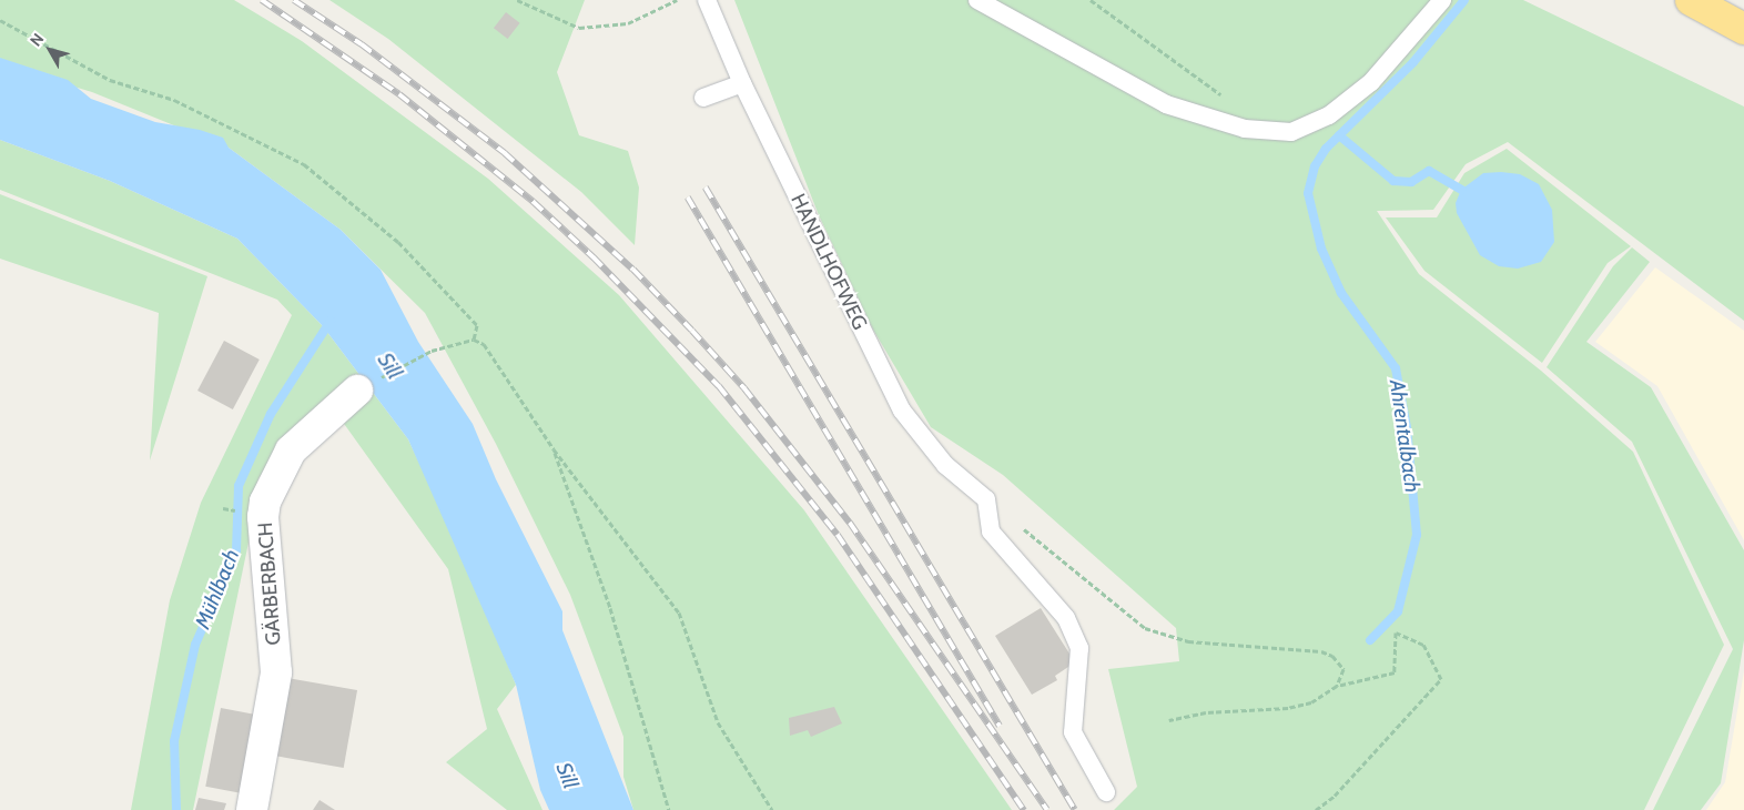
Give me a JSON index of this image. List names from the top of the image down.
{
  "streets": {
    "street": ["GÄRBERBACH"],
    "lane": ["HANDLHOFWEG"]
  },
  "water": ["Sill", "Ahrentalbach", "Mühlbach"],
  "north": "top left"
}
